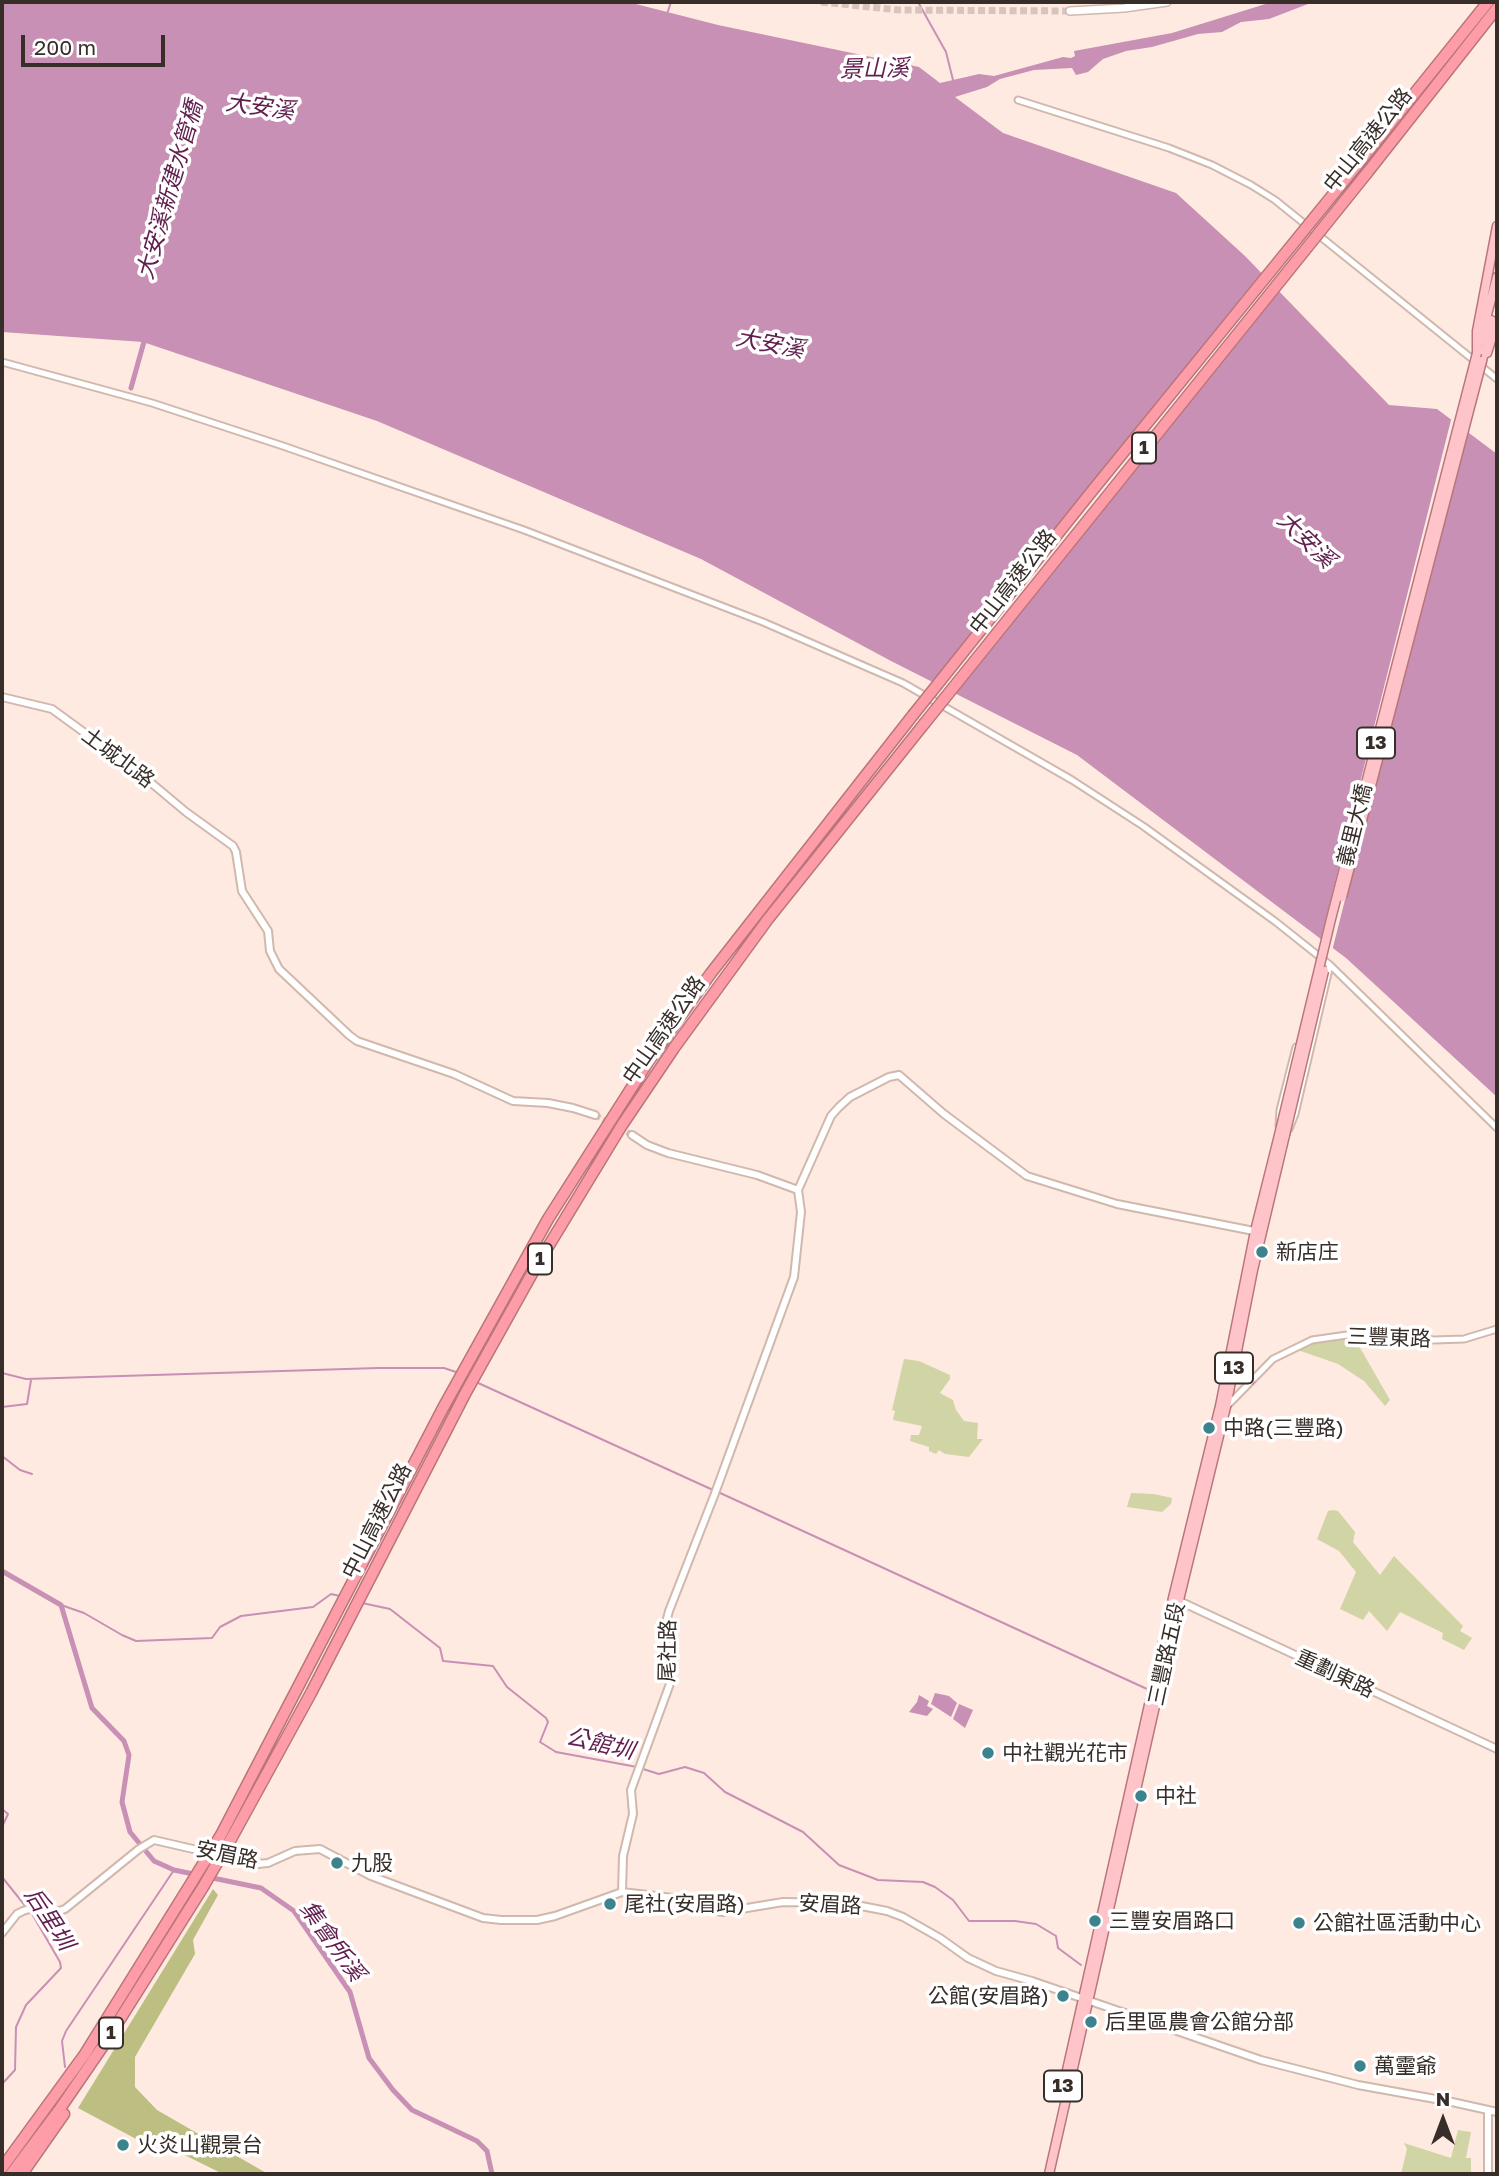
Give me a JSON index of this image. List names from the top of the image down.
{
  "streets": {
    "highway": ["中山高速公路", "1"],
    "main road": ["13", "義里大橋", "三豐路五段"],
    "street": [
      "土城北路",
      "三豐東路",
      "尾社路",
      "重劃東路",
      "安眉路"
    ]
  },
  "crossings": [
    ["13", "義里大橋"],
    ["義里大橋", "三豐路五段"],
    ["三豐東路", "三豐路五段"],
    ["尾社路", "安眉路"],
    ["三豐路五段", "重劃東路"],
    ["三豐路五段", "安眉路"]
  ],
  "water": [
    "景山溪",
    "大安溪",
    "大安溪新建水管橋",
    "公館圳",
    "后里圳",
    "集會所溪"
  ],
  "places": [
    "新店庄",
    "中路(三豐路)",
    "中社觀光花市",
    "中社",
    "九股",
    "尾社(安眉路)",
    "三豐安眉路口",
    "公館社區活動中心",
    "公館(安眉路)",
    "后里區農會公館分部",
    "萬𤫊爺",
    "火炎山觀景台"
  ],
  "scale_bar": "200 m",
  "north": "top"
}
